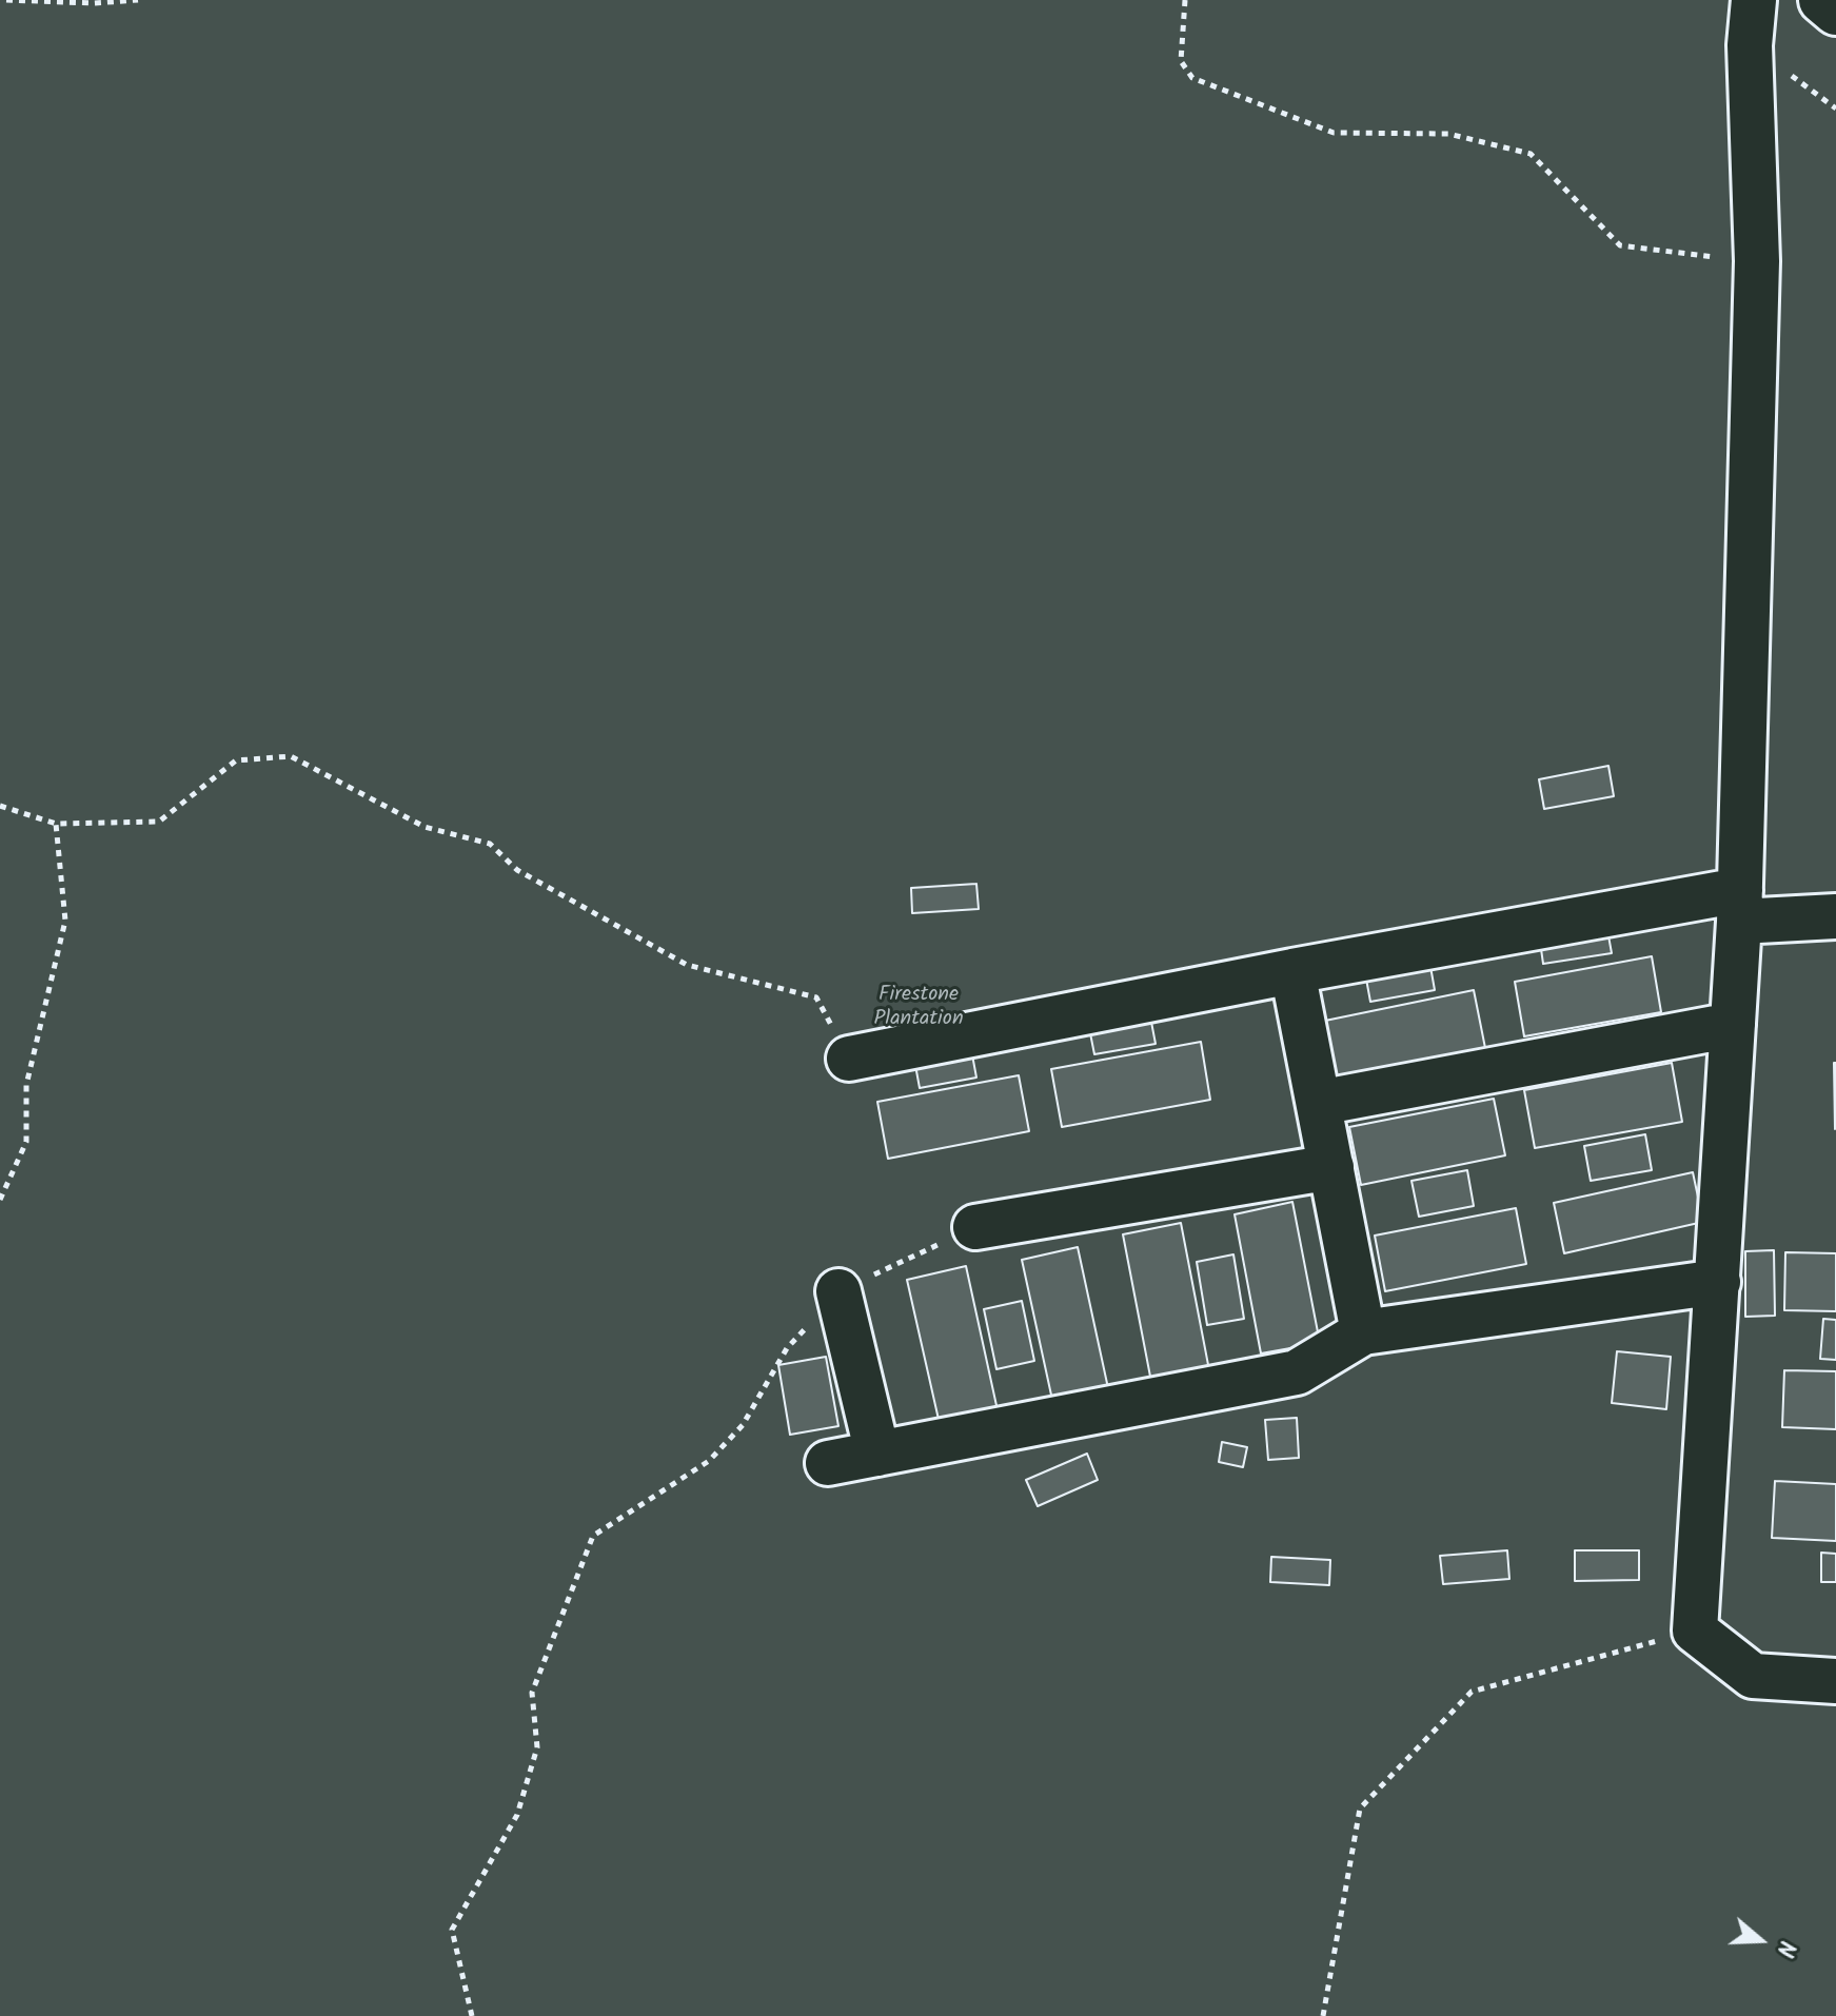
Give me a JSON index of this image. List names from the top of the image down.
{
  "parks": ["Firestone Plantation"],
  "north": "right"
}
